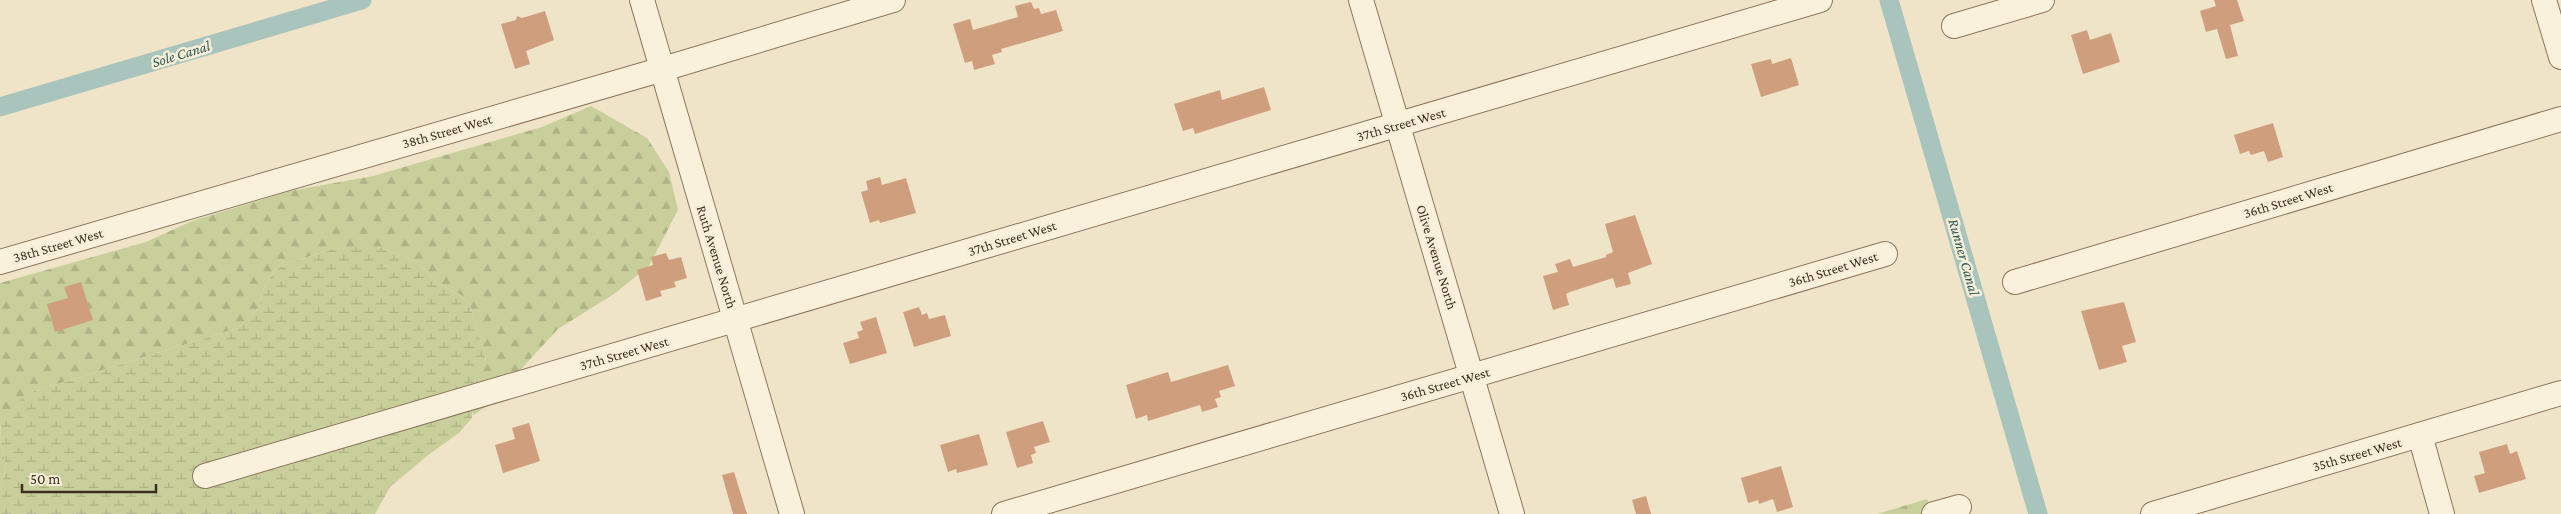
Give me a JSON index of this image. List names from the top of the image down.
{
  "streets": {
    "street": [
      "37th Street West",
      "38th Street West",
      "36th Street West",
      "Ruth Avenue North",
      "Olive Avenue North",
      "35th Street West"
    ]
  },
  "crossings": [
    ["37th Street West", "Ruth Avenue North"],
    ["37th Street West", "Olive Avenue North"],
    ["38th Street West", "Ruth Avenue North"],
    ["36th Street West", "Olive Avenue North"]
  ],
  "water": ["Sole Canal", "Runner Canal"],
  "scale_bar": "50 m"
}
